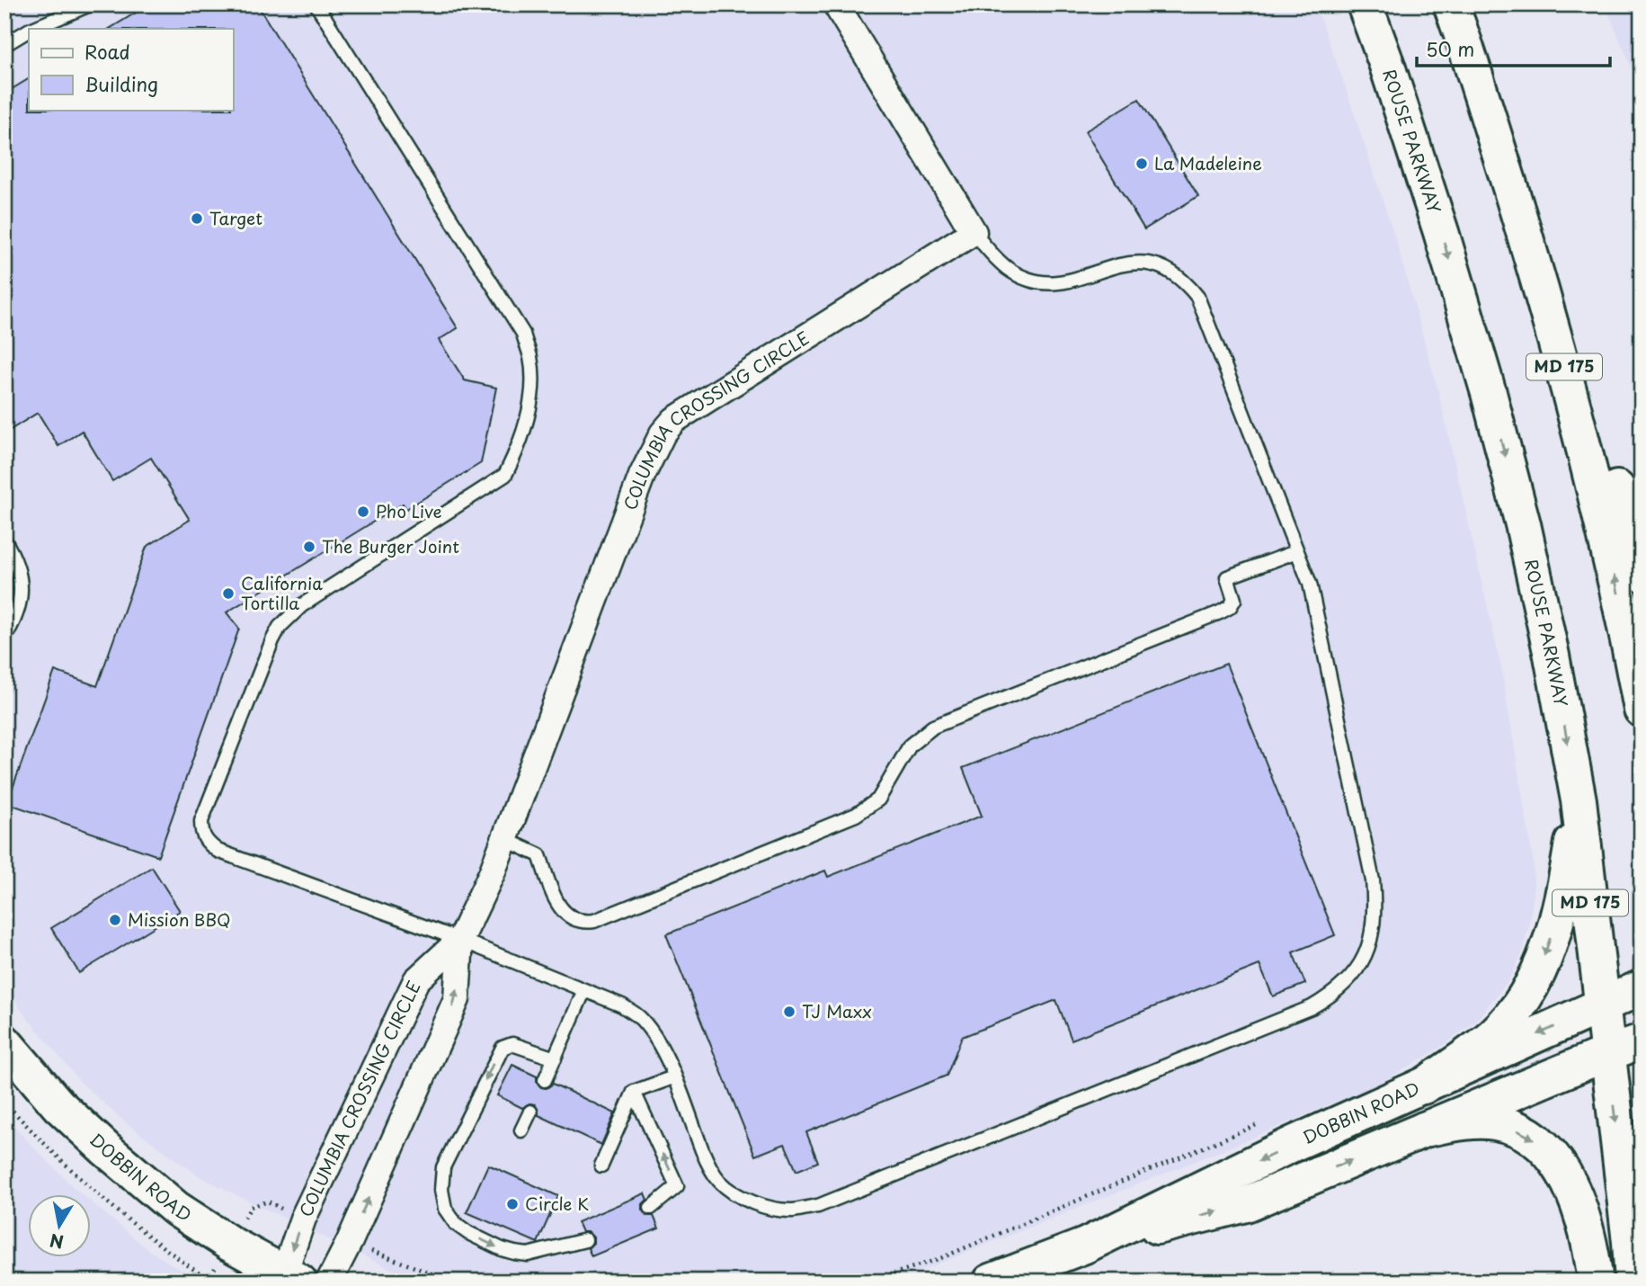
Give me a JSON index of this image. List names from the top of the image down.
{
  "streets": {
    "main road": ["ROUSE PARKWAY", "MD 175", "DOBBIN ROAD"],
    "street": ["COLUMBIA CROSSING CIRCLE"]
  },
  "crossings": [
    ["ROUSE PARKWAY", "DOBBIN ROAD"],
    ["COLUMBIA CROSSING CIRCLE", "DOBBIN ROAD"]
  ],
  "places": [
    "La Madeleine",
    "Target",
    "Pho Live",
    "The Burger Joint",
    "California Tortilla",
    "Mission BBQ",
    "TJ Maxx",
    "Circle K"
  ],
  "legend": ["Road", "Building"],
  "scale_bar": "50 m",
  "north": "bottom"
}
